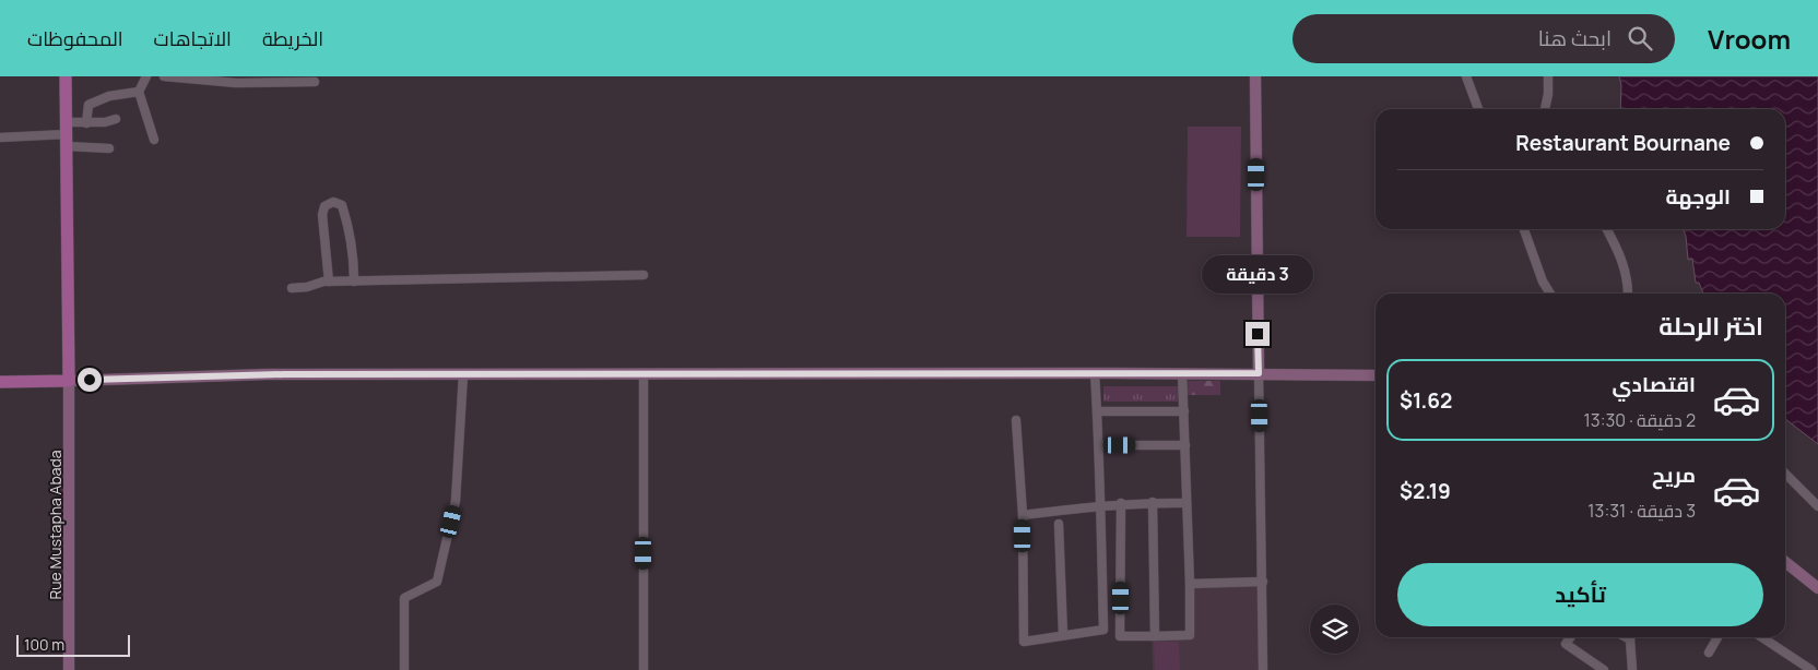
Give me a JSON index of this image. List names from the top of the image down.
{
  "streets": {
    "main road": ["Rue Mustapha Abada"]
  },
  "scale_bar": "100 m",
  "page": {
    "header": "Vroom",
    "search": "ابحث هنا",
    "nav": ["الخريطة", "الاتجاهات", "المحفوظات"],
    "banner": ["Restaurant Bournane", "الوجهة"],
    "bubble": "3 دقيقة",
    "heading": "اختر الرحلة",
    "list": [
      {
        "name": "اقتصادي",
        "note": "2 دقيقة · 13:30",
        "value": "$1.62"
      },
      {
        "name": "مريح",
        "note": "3 دقيقة · 13:31",
        "value": "$2.19"
      }
    ],
    "buttons": "تأكيد",
    "scale": "100 m"
  }
}
